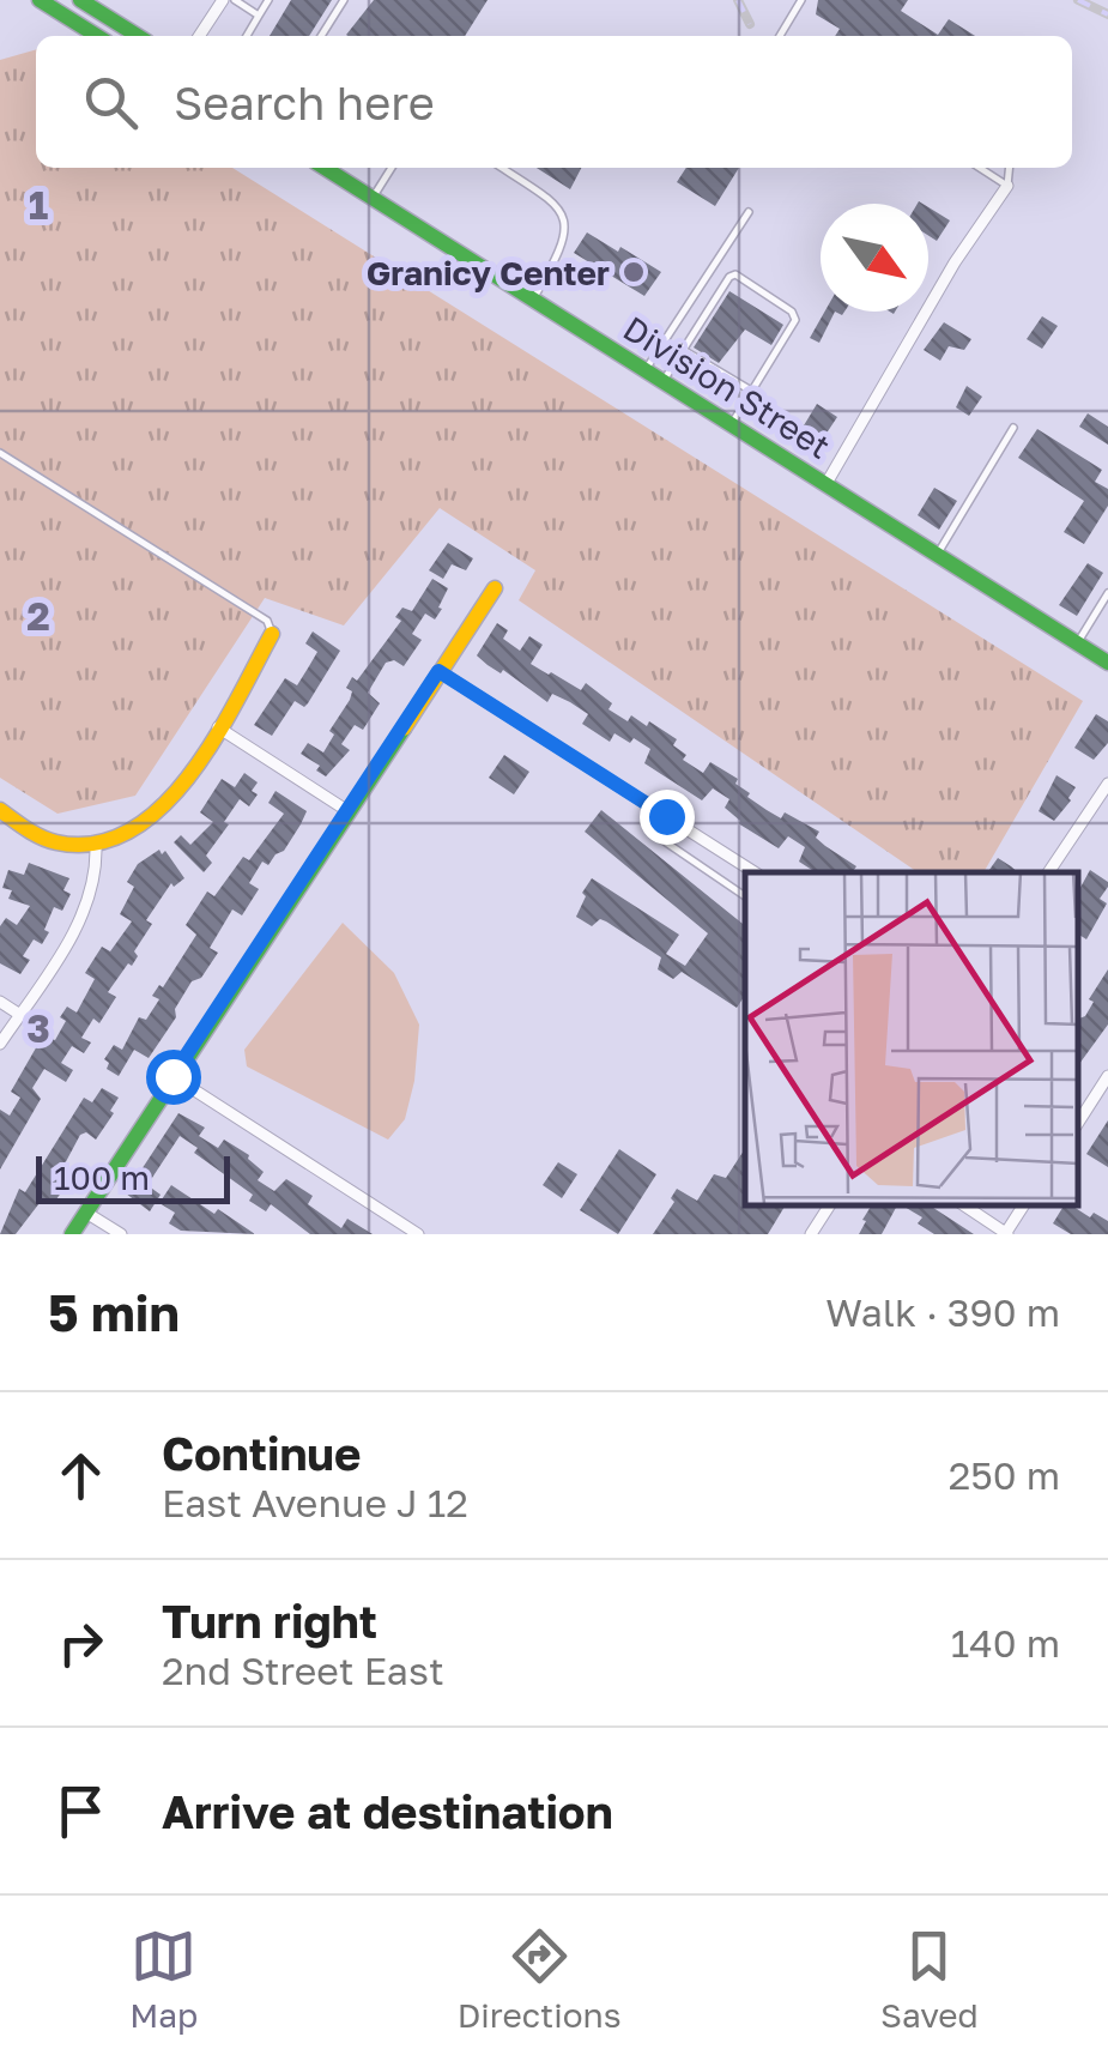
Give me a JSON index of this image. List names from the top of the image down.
{
  "streets": {
    "street": ["Division Street"]
  },
  "places": ["Granicy Center"],
  "scale_bar": "100 m",
  "north": "bottom right",
  "page": {
    "search": "Search here",
    "scale": "100 m",
    "heading": ["5 min", "Walk · 390 m"],
    "list": [
      ["Continue", "East Avenue J 12", "250 m"],
      ["Turn right", "2nd Street East", "140 m"],
      "Arrive at destination"
    ],
    "nav": ["Map", "Directions", "Saved"]
  },
  "grid": {
    "rows": ["1", "2", "3"]
  }
}
